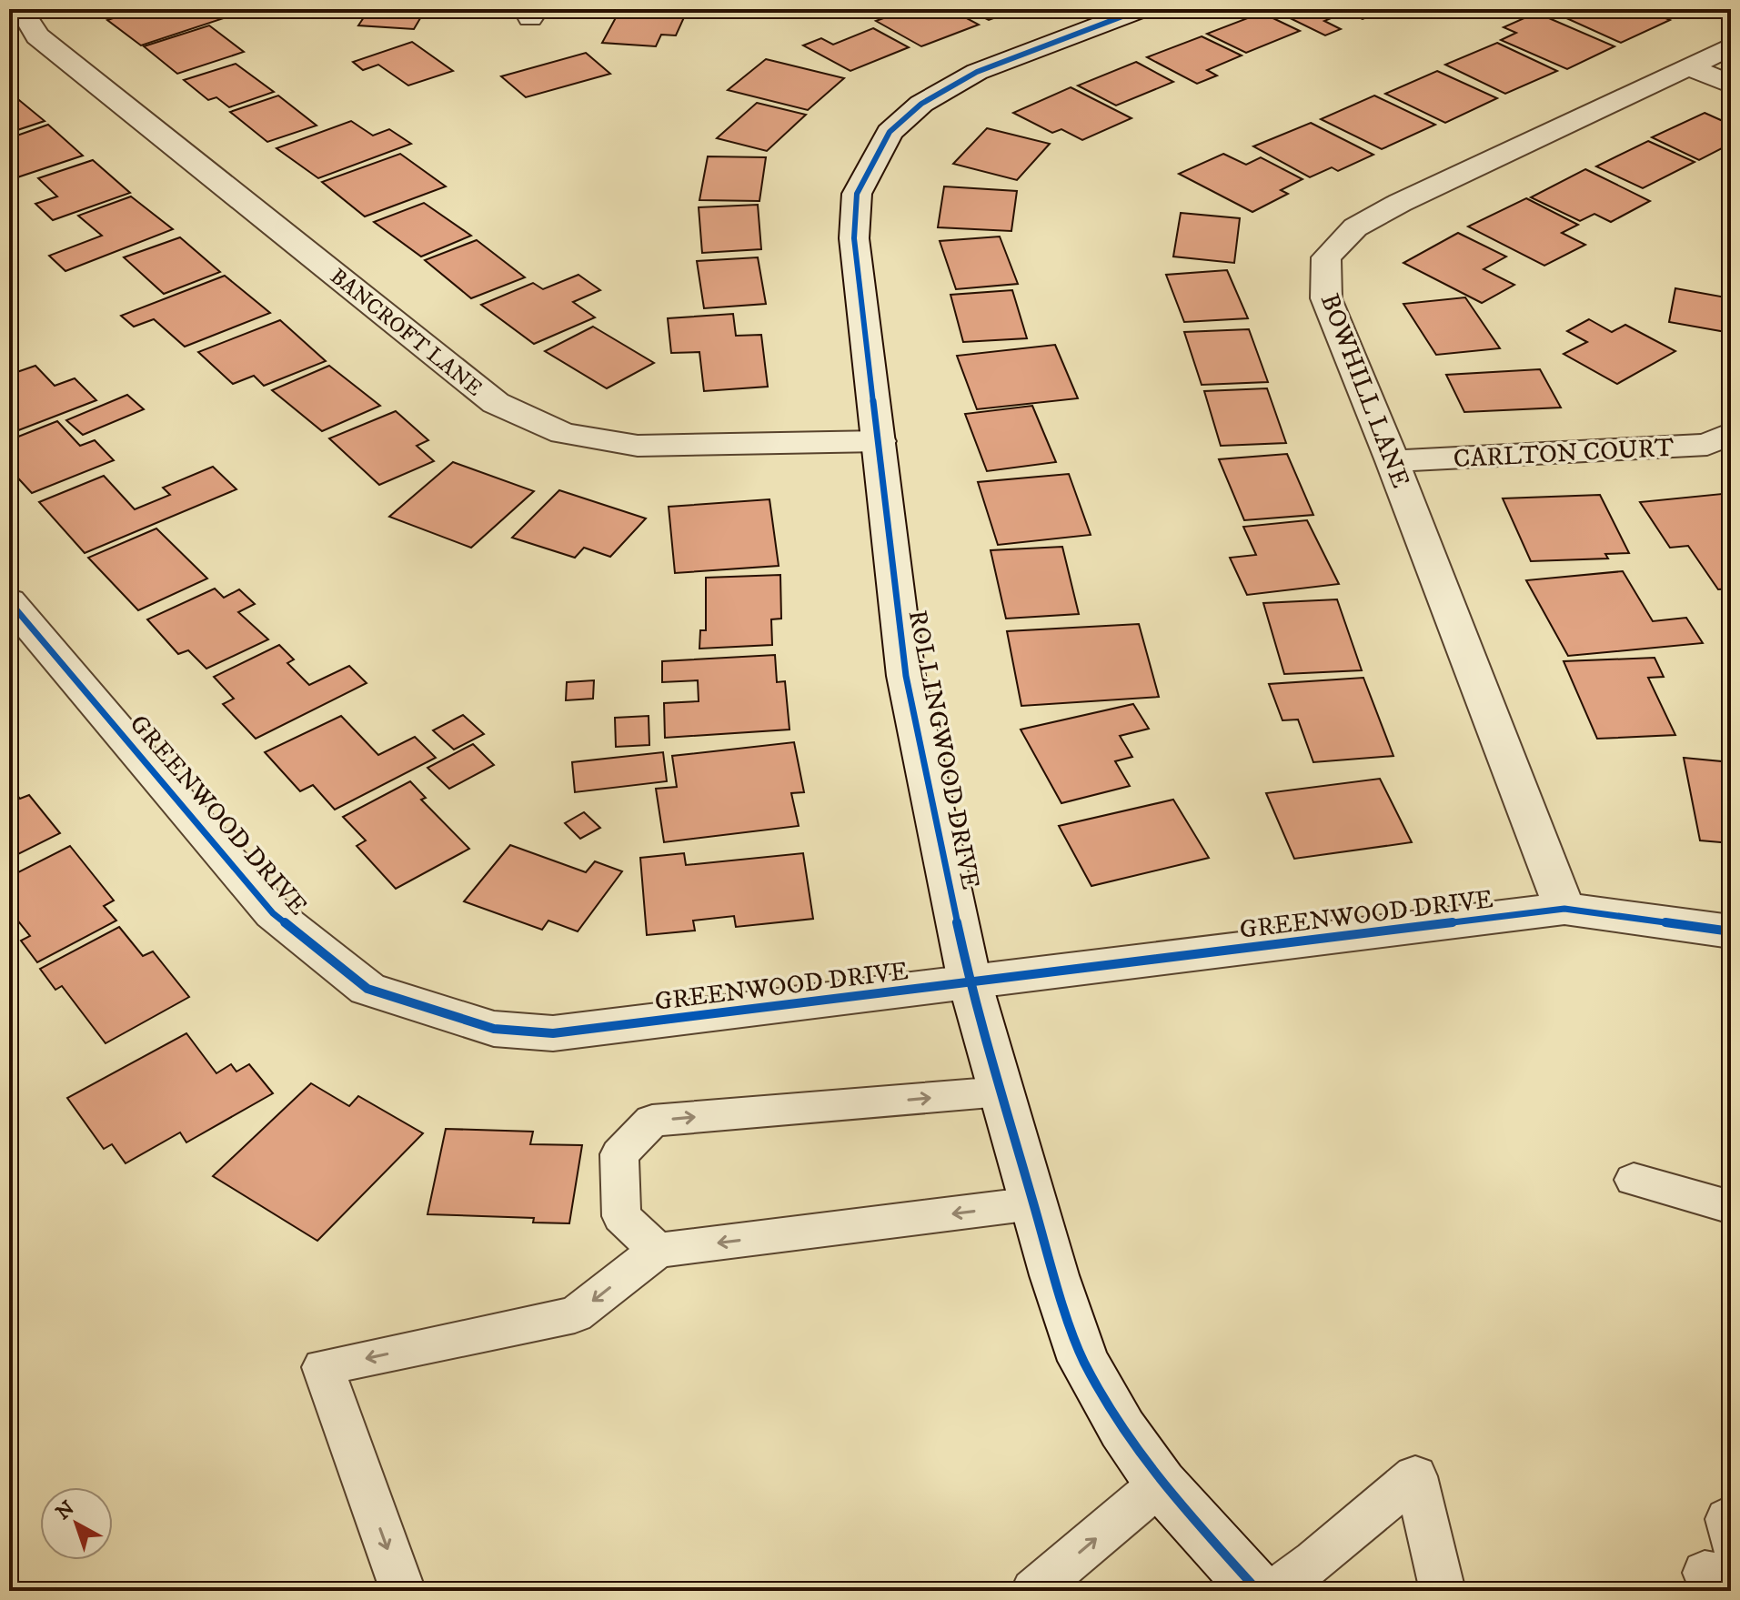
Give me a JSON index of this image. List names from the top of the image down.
{
  "streets": {
    "street": [
      "BANCROFT LANE",
      "BOWHILL LANE",
      "CARLTON COURT",
      "ROLLINGWOOD DRIVE",
      "GREENWOOD DRIVE"
    ]
  },
  "crossings": [
    ["BANCROFT LANE", "ROLLINGWOOD DRIVE"],
    ["BOWHILL LANE", "CARLTON COURT"],
    ["BOWHILL LANE", "GREENWOOD DRIVE"],
    ["ROLLINGWOOD DRIVE", "GREENWOOD DRIVE"]
  ],
  "north": "top left"
}
